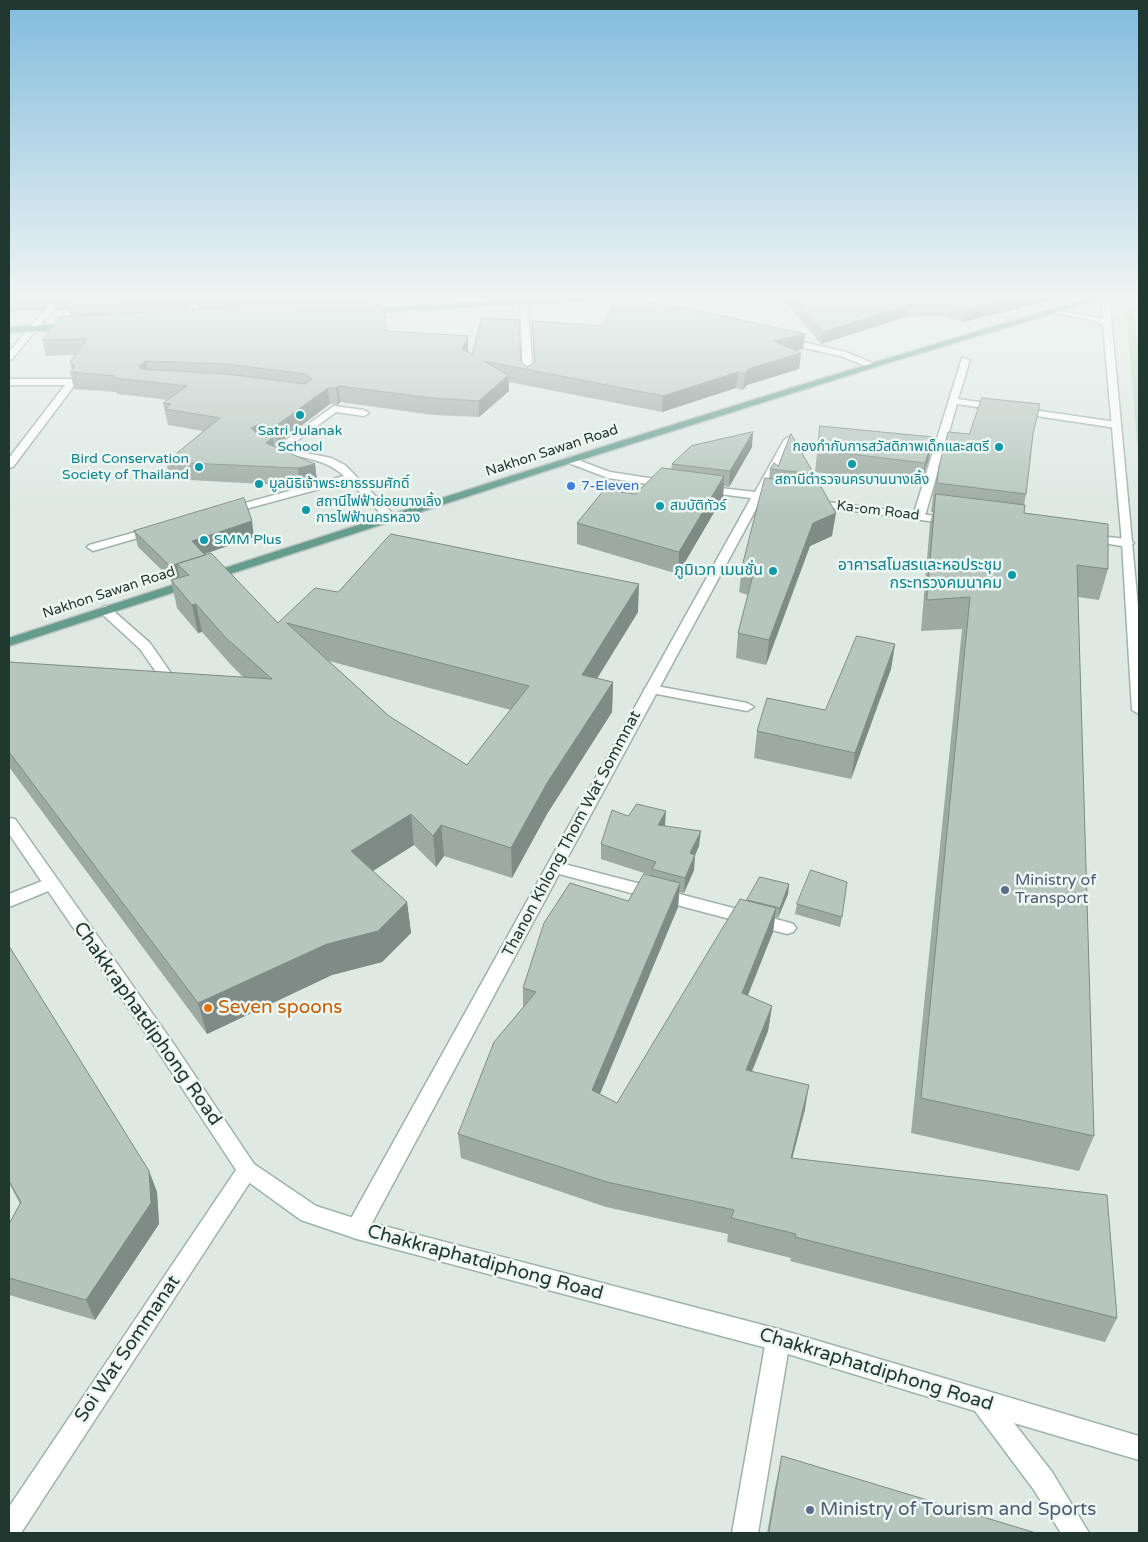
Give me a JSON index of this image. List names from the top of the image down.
{
  "streets": {
    "main road": ["Nakhon Sawan Road"],
    "street": [
      "Ka-om Road",
      "Thanon Khlong Thom Wat Sommnat",
      "Chakkraphatdiphong Road",
      "Soi Wat Sommanat"
    ]
  },
  "crossings": [
    ["Thanon Khlong Thom Wat Sommnat", "Chakkraphatdiphong Road"],
    ["Chakkraphatdiphong Road", "Soi Wat Sommanat"]
  ],
  "places": [
    "Satri Julanak School",
    "กองกำกับการสวัสดิภาพเด็กและสตรี",
    "สถานีตำรวจนครบานนางเลิ้ง",
    "Bird Conservation Society of Thailand",
    "มูลนิธิเจ้าพระยาธรรมศักดิ์",
    "7-Eleven",
    "สมบัติทัวร์",
    "สถานีไฟฟ้าย่อยนางเลิ้ง การไฟฟ้านครหลวง",
    "SMM Plus",
    "ภูมิเวท เมนชั่น",
    "อาคารสโมสรและหอประชุม กระทรวงคมนาคม",
    "Ministry of Transport",
    "Seven spoons",
    "Ministry of Tourism and Sports"
  ]
}
